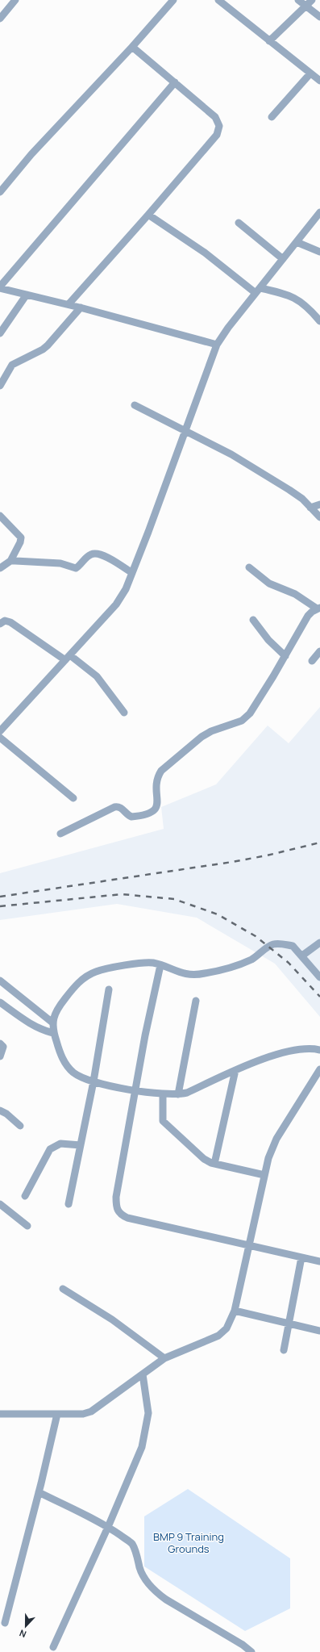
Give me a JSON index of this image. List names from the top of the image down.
{
  "parks": ["BMP 9 Training Grounds"],
  "north": "bottom"
}
